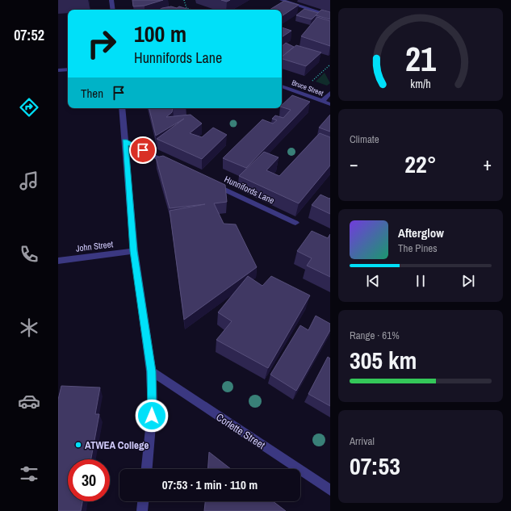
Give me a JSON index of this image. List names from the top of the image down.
{
  "streets": {
    "street": [
      "Bruce Street",
      "Hunnifords Lane",
      "John Street",
      "Corlette Street"
    ]
  },
  "places": ["ATWEA College"],
  "page": {
    "tabs": "07:52",
    "turn": ["100 m", "Hunnifords Lane"],
    "then": "Then",
    "tile": [
      "Climate",
      ["Range · 61%", "305 km"],
      ["Arrival", "07:53"]
    ],
    "heat": ["−", "22°", "+"],
    "song": ["Afterglow", "The Pines"],
    "limit": "30",
    "trip": "07:53 · 1 min · 110 m",
    "gauge": ["21", "km/h"]
  }
}
